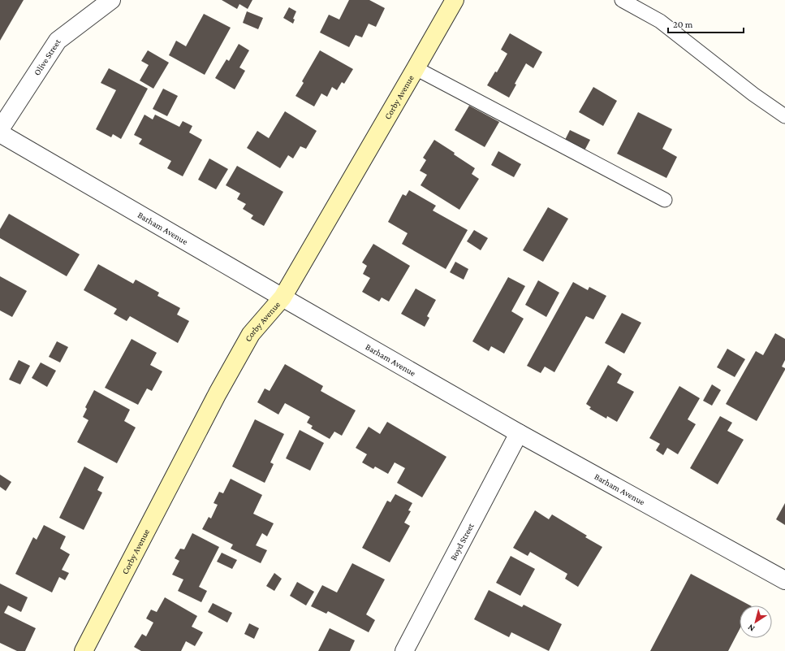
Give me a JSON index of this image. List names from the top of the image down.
{
  "streets": {
    "street": [
      "Olive Street",
      "Corby Avenue",
      "Barham Avenue",
      "Boyd Street"
    ]
  },
  "crossings": [
    ["Corby Avenue", "Barham Avenue"],
    ["Barham Avenue", "Boyd Street"]
  ],
  "scale_bar": "20 m",
  "north": "bottom left"
}
